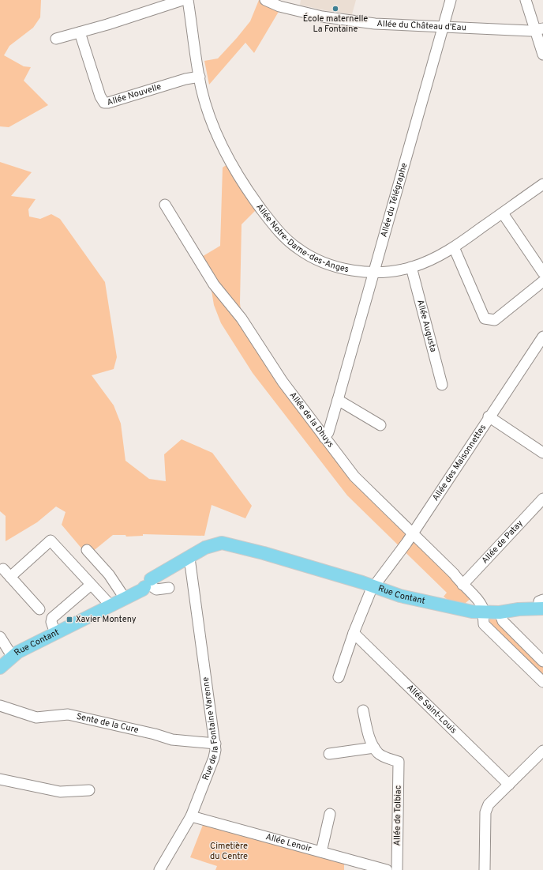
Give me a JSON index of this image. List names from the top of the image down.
{
  "streets": {
    "main road": ["Rue Contant"],
    "street": [
      "Allée du Château d'Eau",
      "Allée Nouvelle",
      "Allée du Télégraphe",
      "Allée Notre-Dame-des-Anges",
      "Allée Augusta",
      "Allée de la Dhuys",
      "Allée des Maisonnettes",
      "Allée de Patay",
      "Allée Saint-Louis",
      "Sente de la Cure",
      "Rue de la Fontaine Varenne",
      "Allée de Tolbiac",
      "Allée Lenoir"
    ]
  },
  "crossings": [
    ["Allée du Château d'Eau", "Allée du Télégraphe"],
    ["Allée Nouvelle", "Allée Notre-Dame-des-Anges"],
    ["Allée du Télégraphe", "Allée Notre-Dame-des-Anges"],
    ["Allée du Télégraphe", "Allée de la Dhuys"],
    ["Allée Notre-Dame-des-Anges", "Allée Augusta"],
    ["Allée de la Dhuys", "Allée des Maisonnettes"],
    ["Allée de la Dhuys", "Allée de Patay"],
    ["Allée de la Dhuys", "Rue Contant"],
    ["Allée des Maisonnettes", "Rue Contant"],
    ["Allée des Maisonnettes", "Allée Saint-Louis"],
    ["Rue Contant", "Rue de la Fontaine Varenne"],
    ["Sente de la Cure", "Rue de la Fontaine Varenne"],
    ["Rue de la Fontaine Varenne", "Allée Lenoir"]
  ],
  "parks": ["Cimetière du Centre"],
  "places": {
    "other": ["École maternelle La Fontaine"],
    "transit": ["Xavier Monteny"]
  }
}
